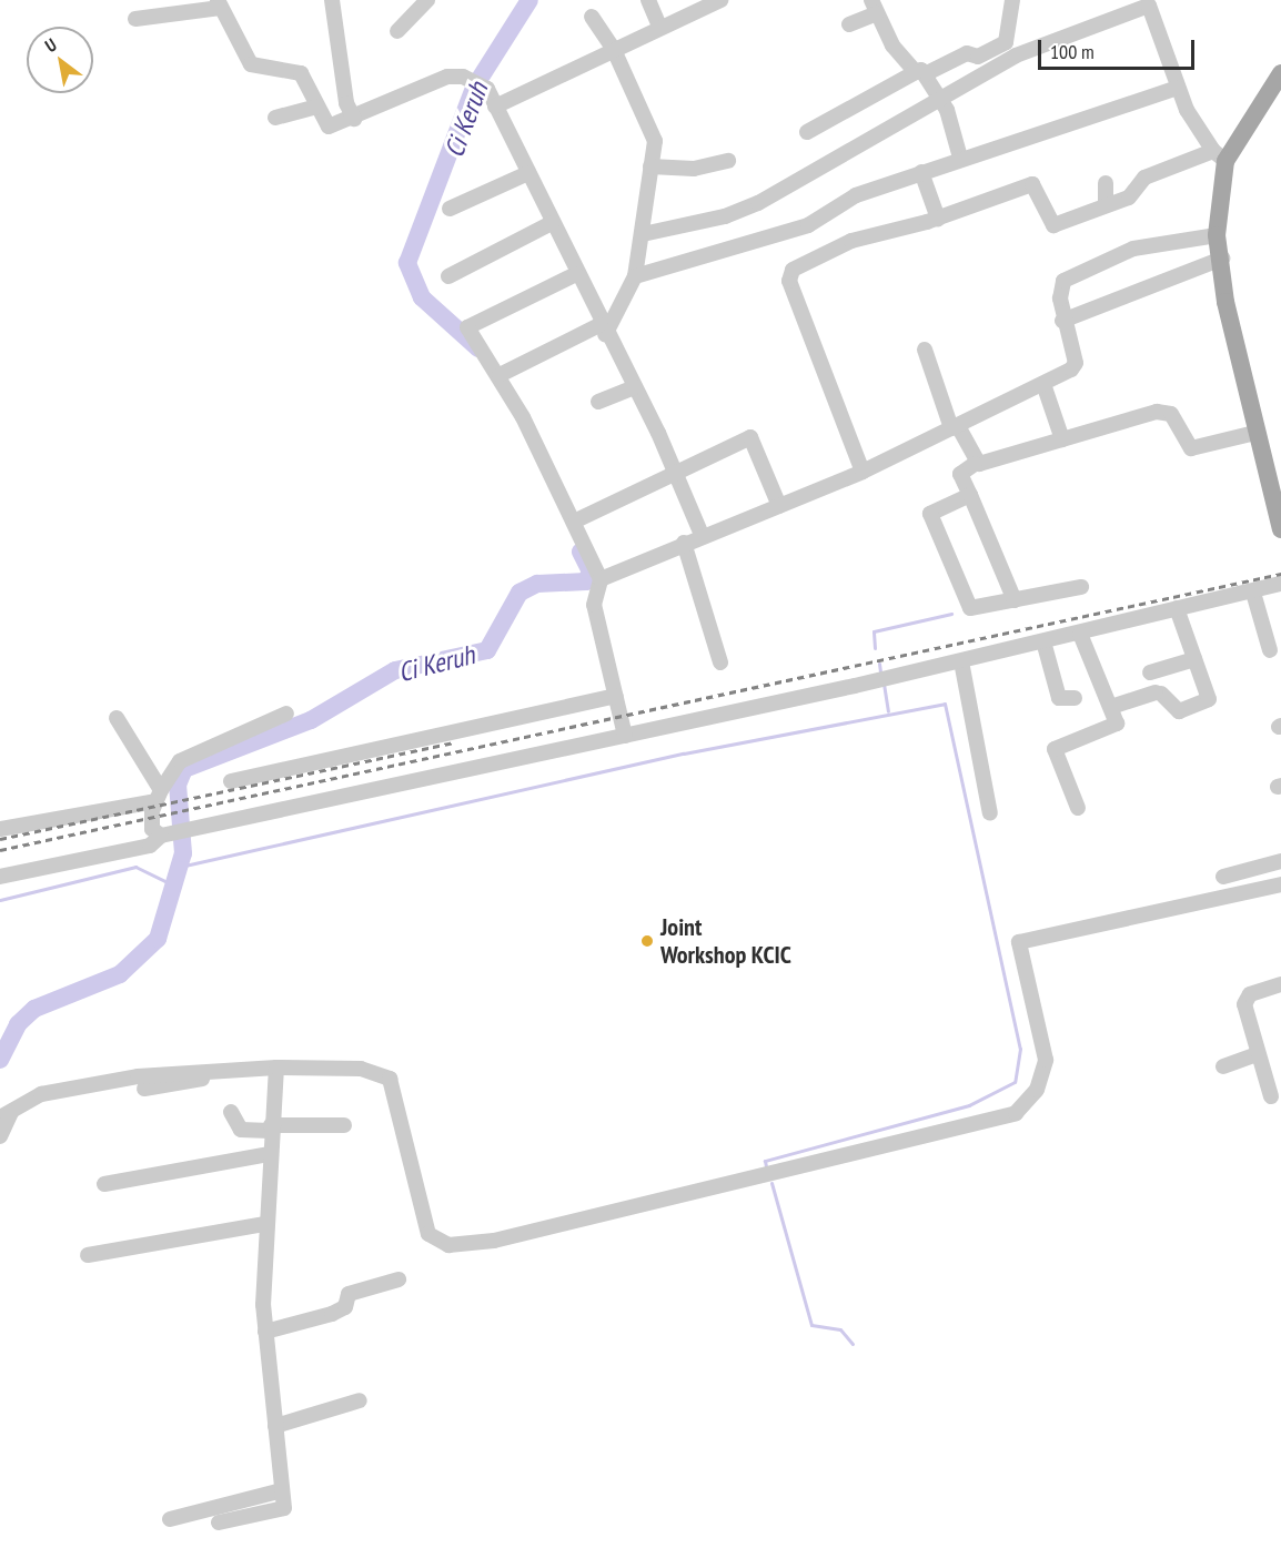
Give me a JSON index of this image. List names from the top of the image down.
{
  "water": ["Ci Keruh"],
  "places": ["Joint Workshop KCIC"],
  "scale_bar": "100 m",
  "north": "top left"
}
